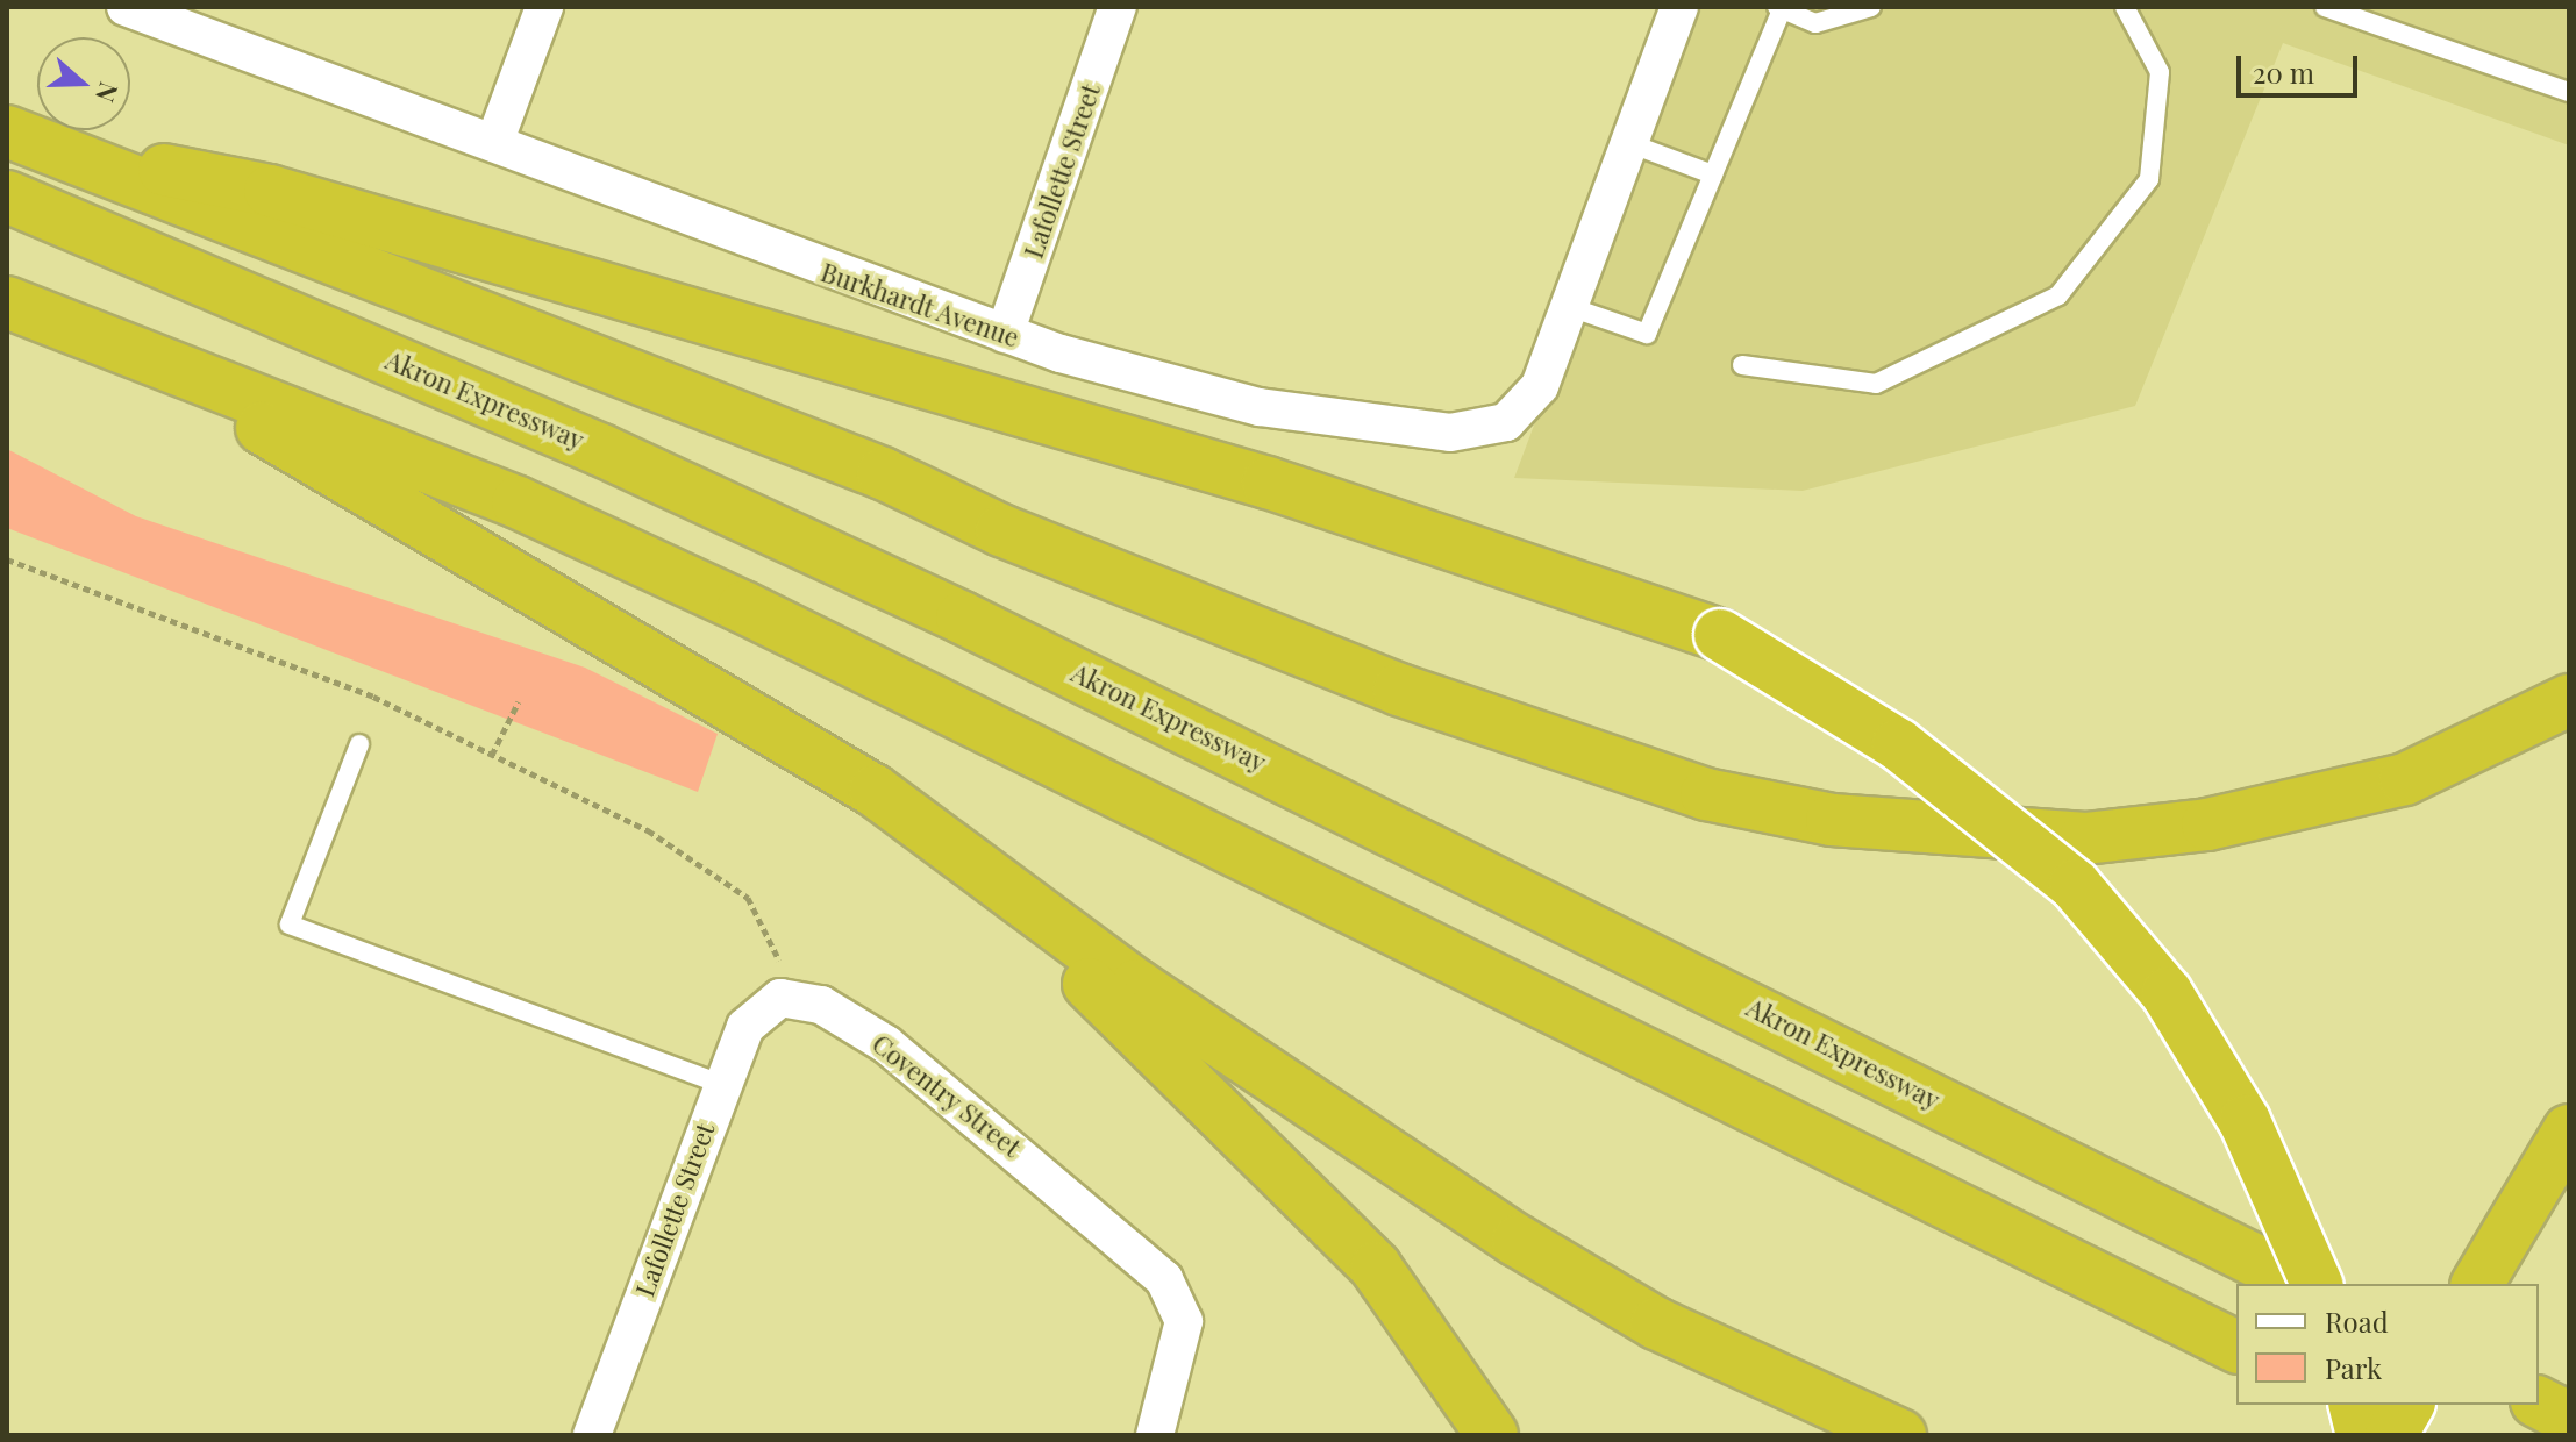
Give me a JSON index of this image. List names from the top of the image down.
{
  "streets": {
    "highway": ["Akron Expressway"],
    "street": ["Lafollette Street", "Burkhardt Avenue", "Coventry Street"]
  },
  "crossings": [
    ["Lafollette Street", "Burkhardt Avenue"],
    ["Lafollette Street", "Coventry Street"]
  ],
  "legend": ["Road", "Park"],
  "scale_bar": "20 m",
  "north": "right"
}
